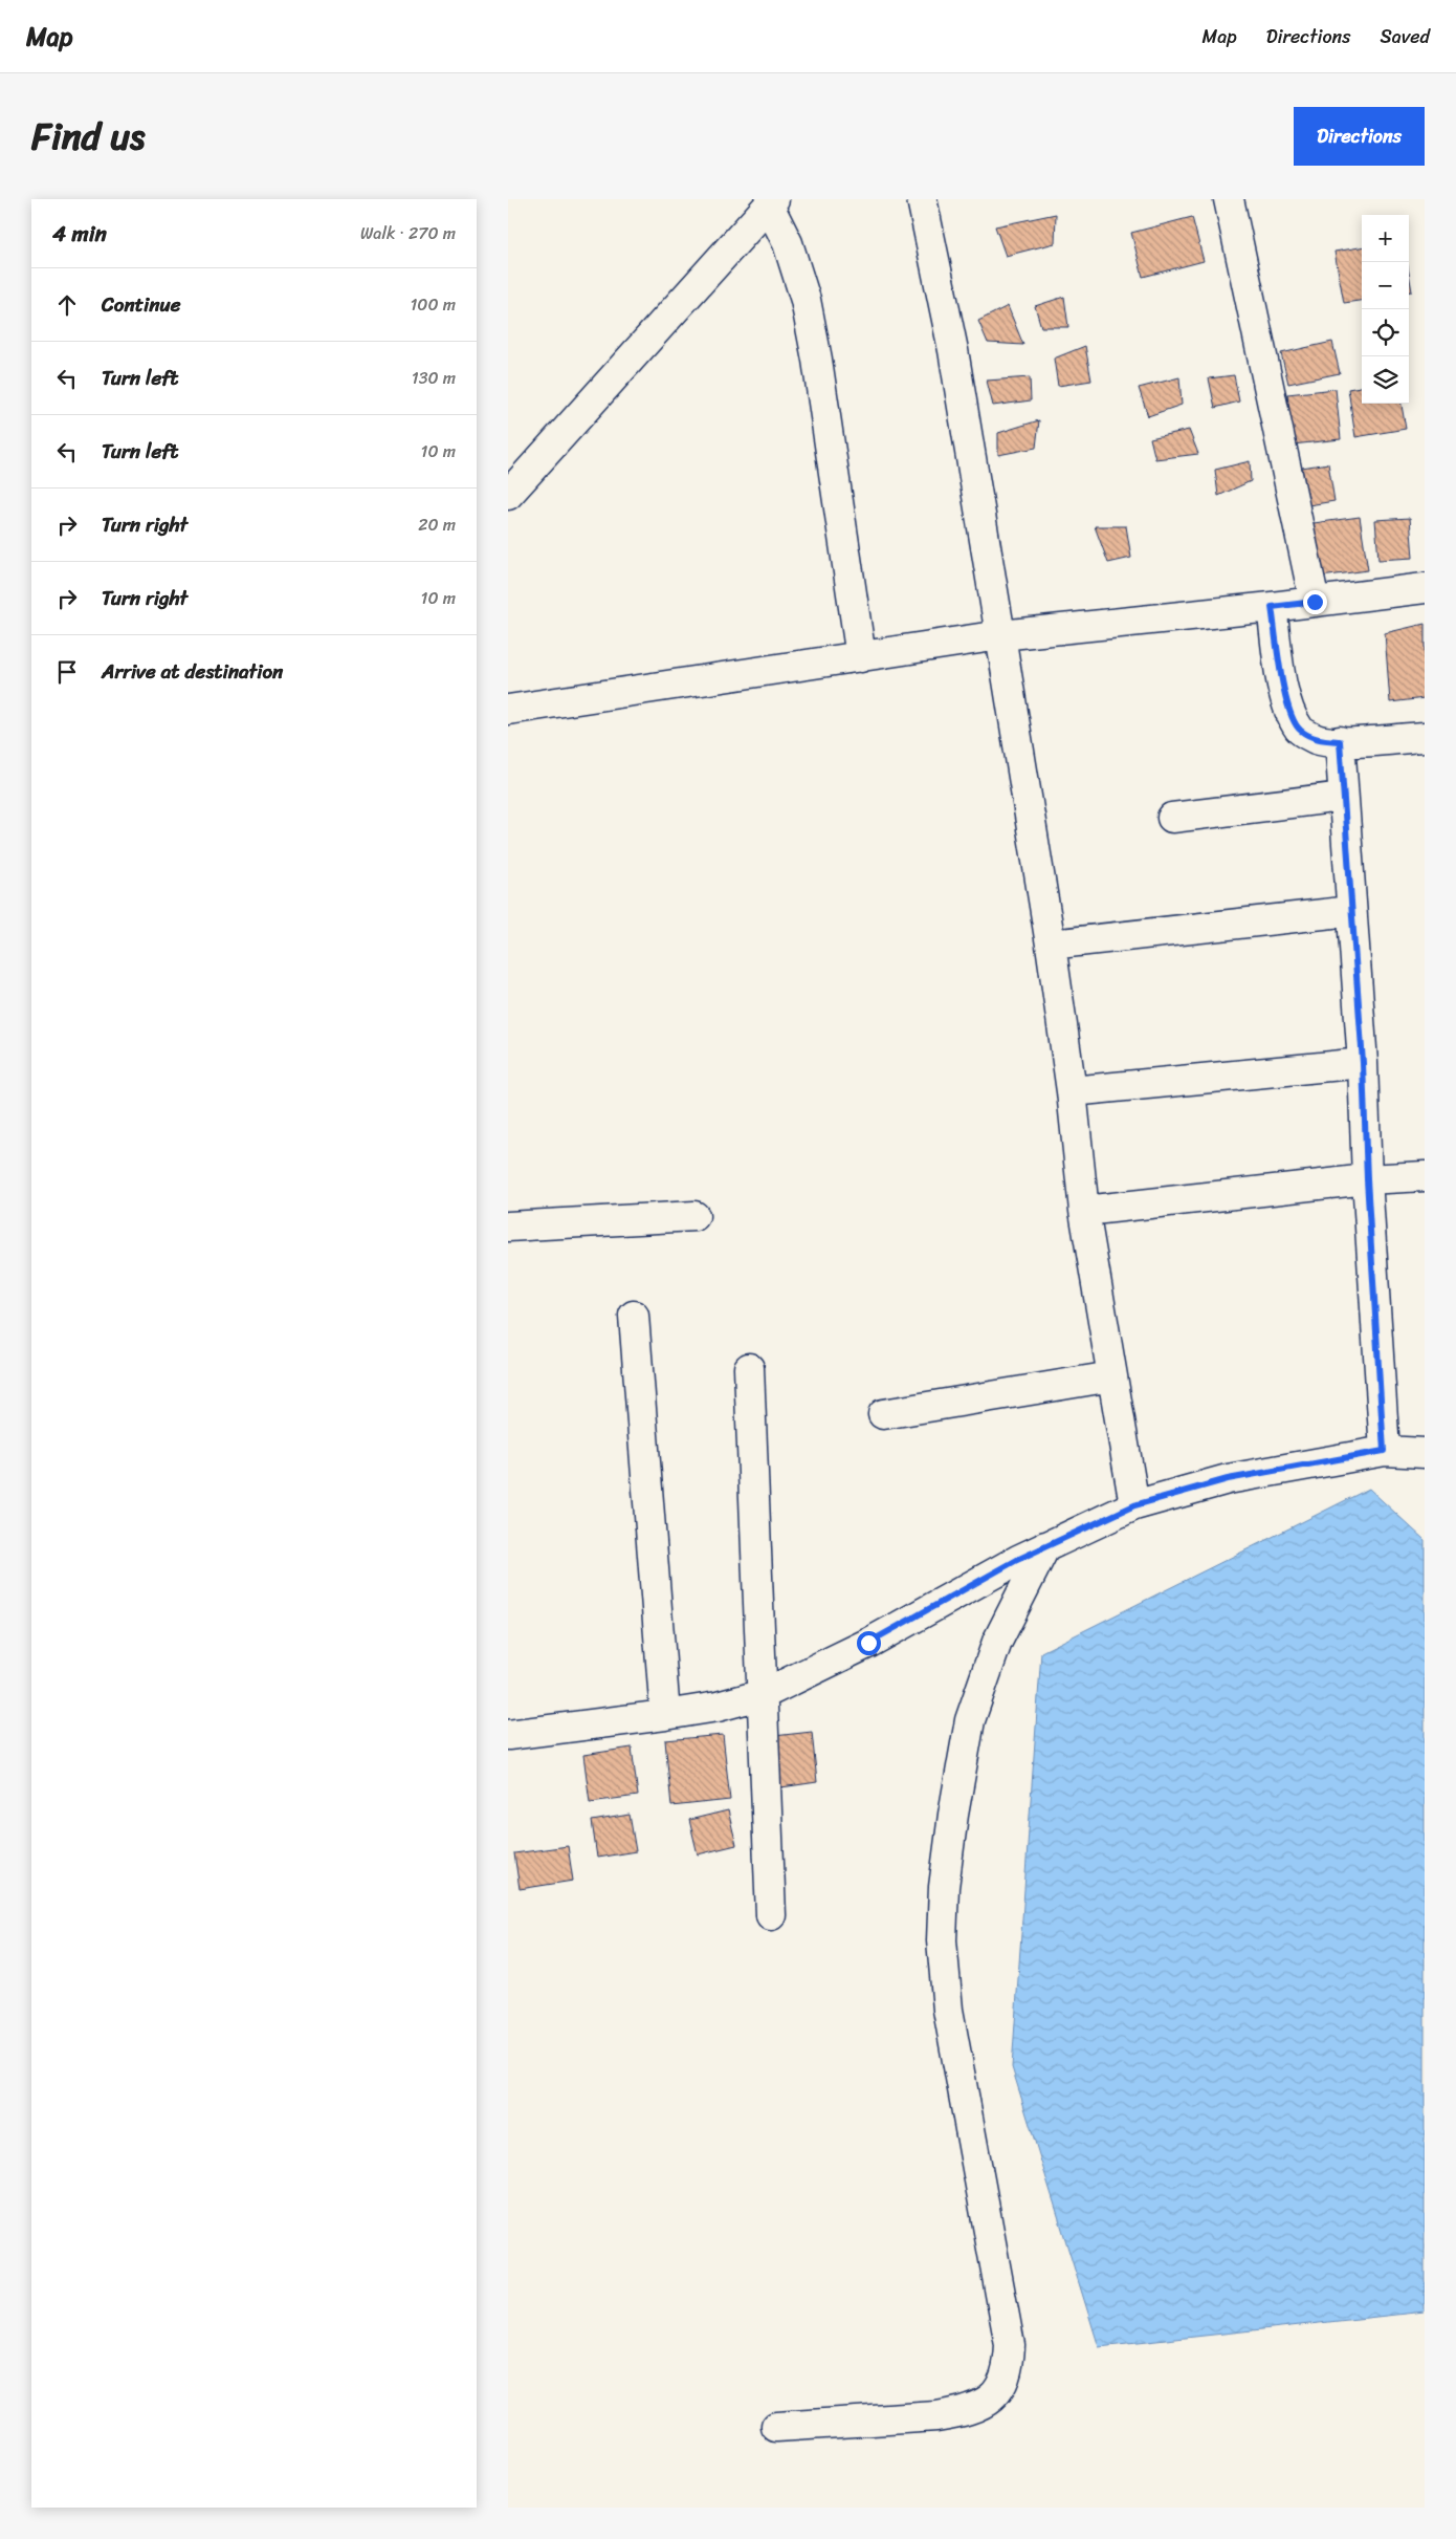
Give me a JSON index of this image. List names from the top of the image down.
{
  "page": {
    "header": "Map",
    "nav": ["Map", "Directions", "Saved"],
    "title": "Find us",
    "buttons": "Directions",
    "heading": ["4 min", "Walk · 270 m"],
    "map_buttons": ["+", "−"],
    "list": [
      ["Continue", "100 m"],
      ["Turn left", "130 m"],
      ["Turn left", "10 m"],
      ["Turn right", "20 m"],
      ["Turn right", "10 m"],
      "Arrive at destination"
    ]
  }
}
